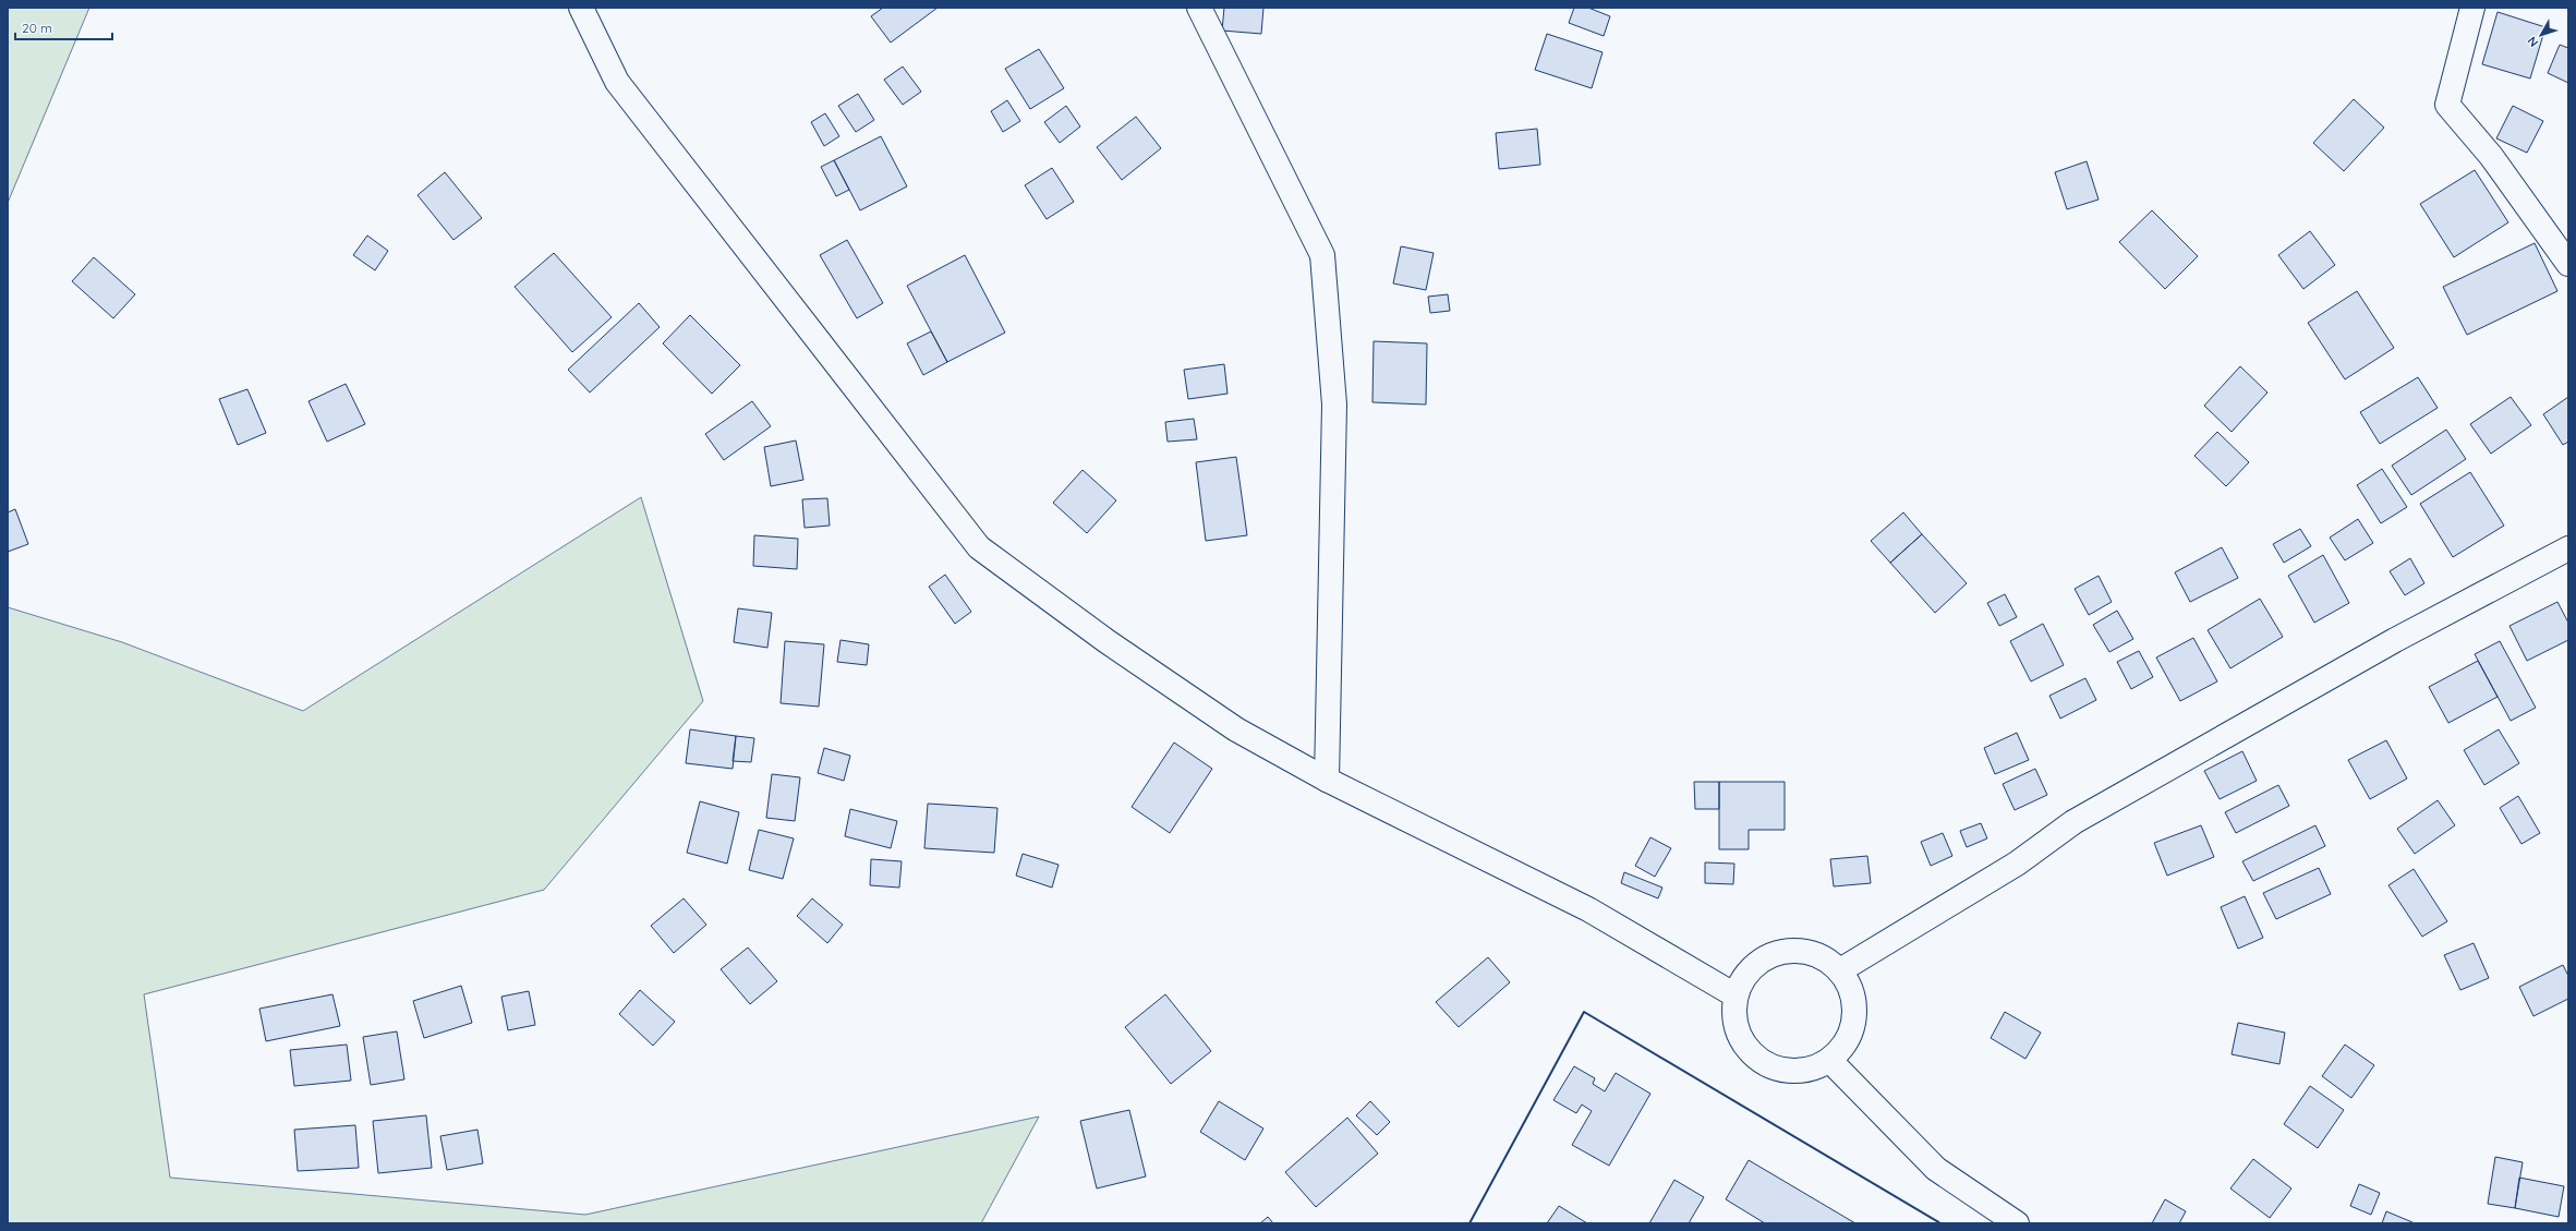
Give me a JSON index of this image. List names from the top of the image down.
{
  "scale_bar": "20 m",
  "north": "bottom left"
}
